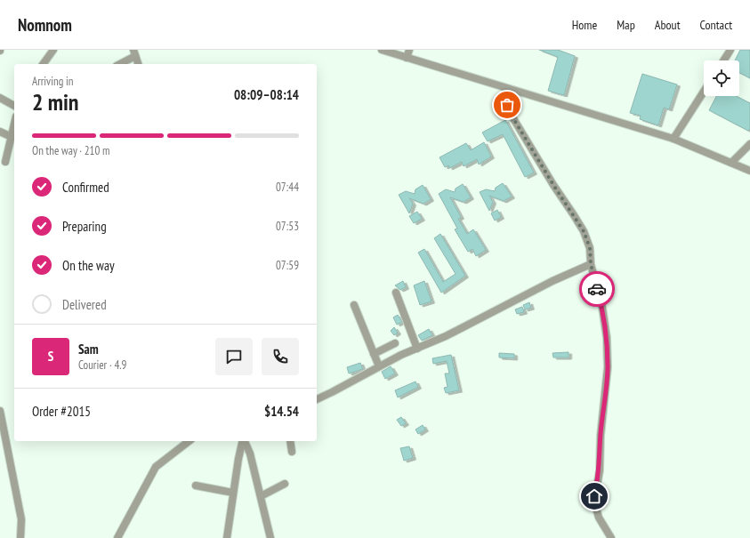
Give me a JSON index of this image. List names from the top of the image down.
{
  "page": {
    "header": "Nomnom",
    "nav": [
      "Home",
      "Map",
      "About",
      "Contact"
    ],
    "heading": ["2 min", "Arriving in", "08:09–08:14"],
    "panel": [
      "Sam",
      "Courier · 4.9",
      "Order #2015",
      "$14.54"
    ],
    "bar": "On the way · 210 m",
    "list": [
      ["Confirmed", "07:44"],
      ["Preparing", "07:53"],
      ["On the way", "07:59"],
      "Delivered"
    ],
    "round": "S"
  }
}
